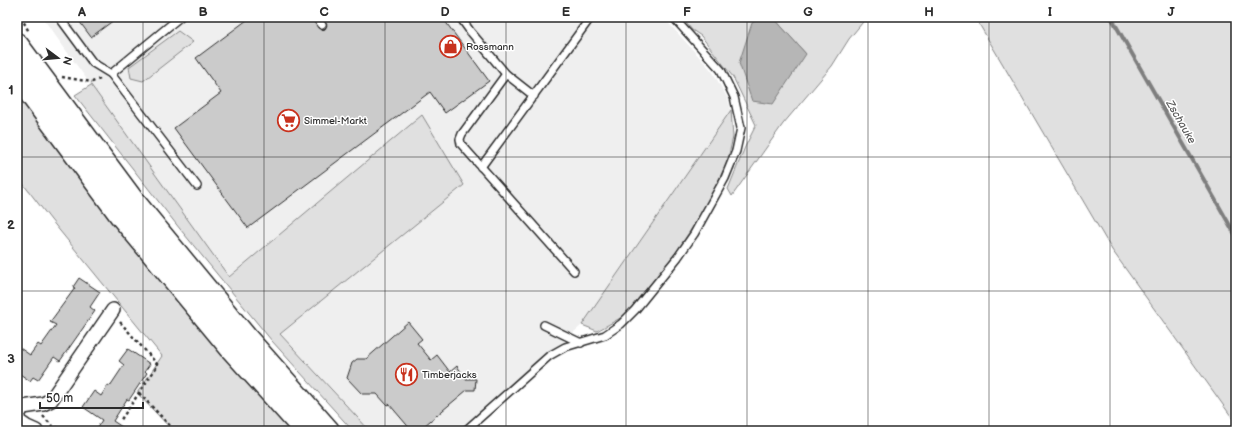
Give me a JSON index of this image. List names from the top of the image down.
{
  "water": ["Zschauke"],
  "places": {
    "shop": ["Rossmann"],
    "supermarket": ["Simmel-Markt"],
    "restaurant": ["Timberjacks"]
  },
  "scale_bar": "50 m",
  "north": "right",
  "grid": {
    "columns": [
      "A",
      "B",
      "C",
      "D",
      "E",
      "F",
      "G",
      "H",
      "I",
      "J"
    ],
    "rows": ["1", "2", "3"]
  }
}
